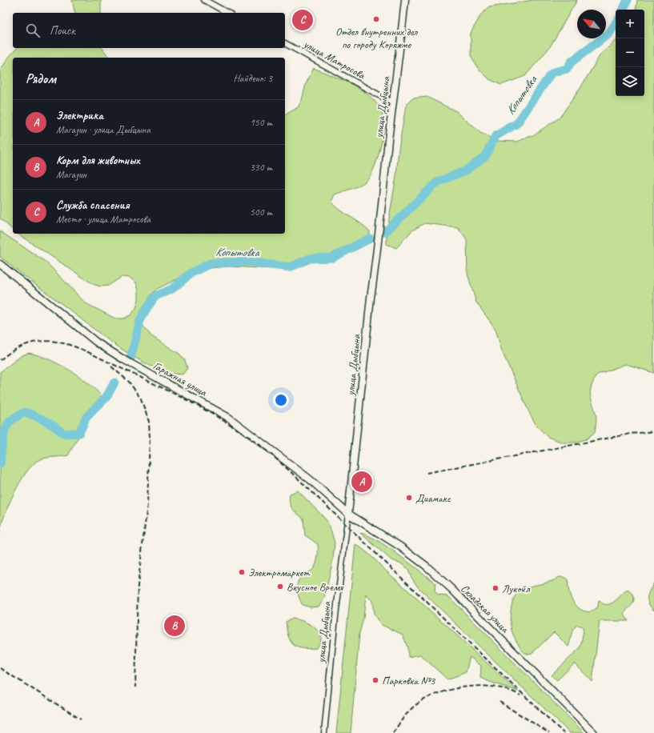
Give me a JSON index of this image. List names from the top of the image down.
{
  "streets": {
    "street": [
      "улица Матросова",
      "улица Дыбцына",
      "Гаражная улица",
      "Складская улица"
    ]
  },
  "crossings": [
    ["улица Матросова", "улица Дыбцына"],
    ["улица Дыбцына", "Гаражная улица"],
    ["улица Дыбцына", "Складская улица"],
    ["Гаражная улица", "Складская улица"]
  ],
  "water": ["Копытовка"],
  "places": [
    "Отдел внутренних дел по городу Коряжме",
    "Диамакс",
    "Электромаркет",
    "Вкусное Время",
    "Лукойл",
    "Парковка №3"
  ],
  "north": "top left",
  "page": {
    "pins": ["C", "A", "B"],
    "map_buttons": ["+", "−"],
    "search": "Поиск",
    "heading": ["Рядом", "Найдено: 3"],
    "list": [
      {
        "mark": "A",
        "name": "Электрика",
        "note": "Магазин · улица Дыбцына",
        "value": "150 m"
      },
      {
        "mark": "B",
        "name": "Корм для животных",
        "note": "Магазин",
        "value": "330 m"
      },
      {
        "mark": "C",
        "name": "Служба спасения",
        "note": "Место · улица Матросова",
        "value": "500 m"
      }
    ]
  }
}
